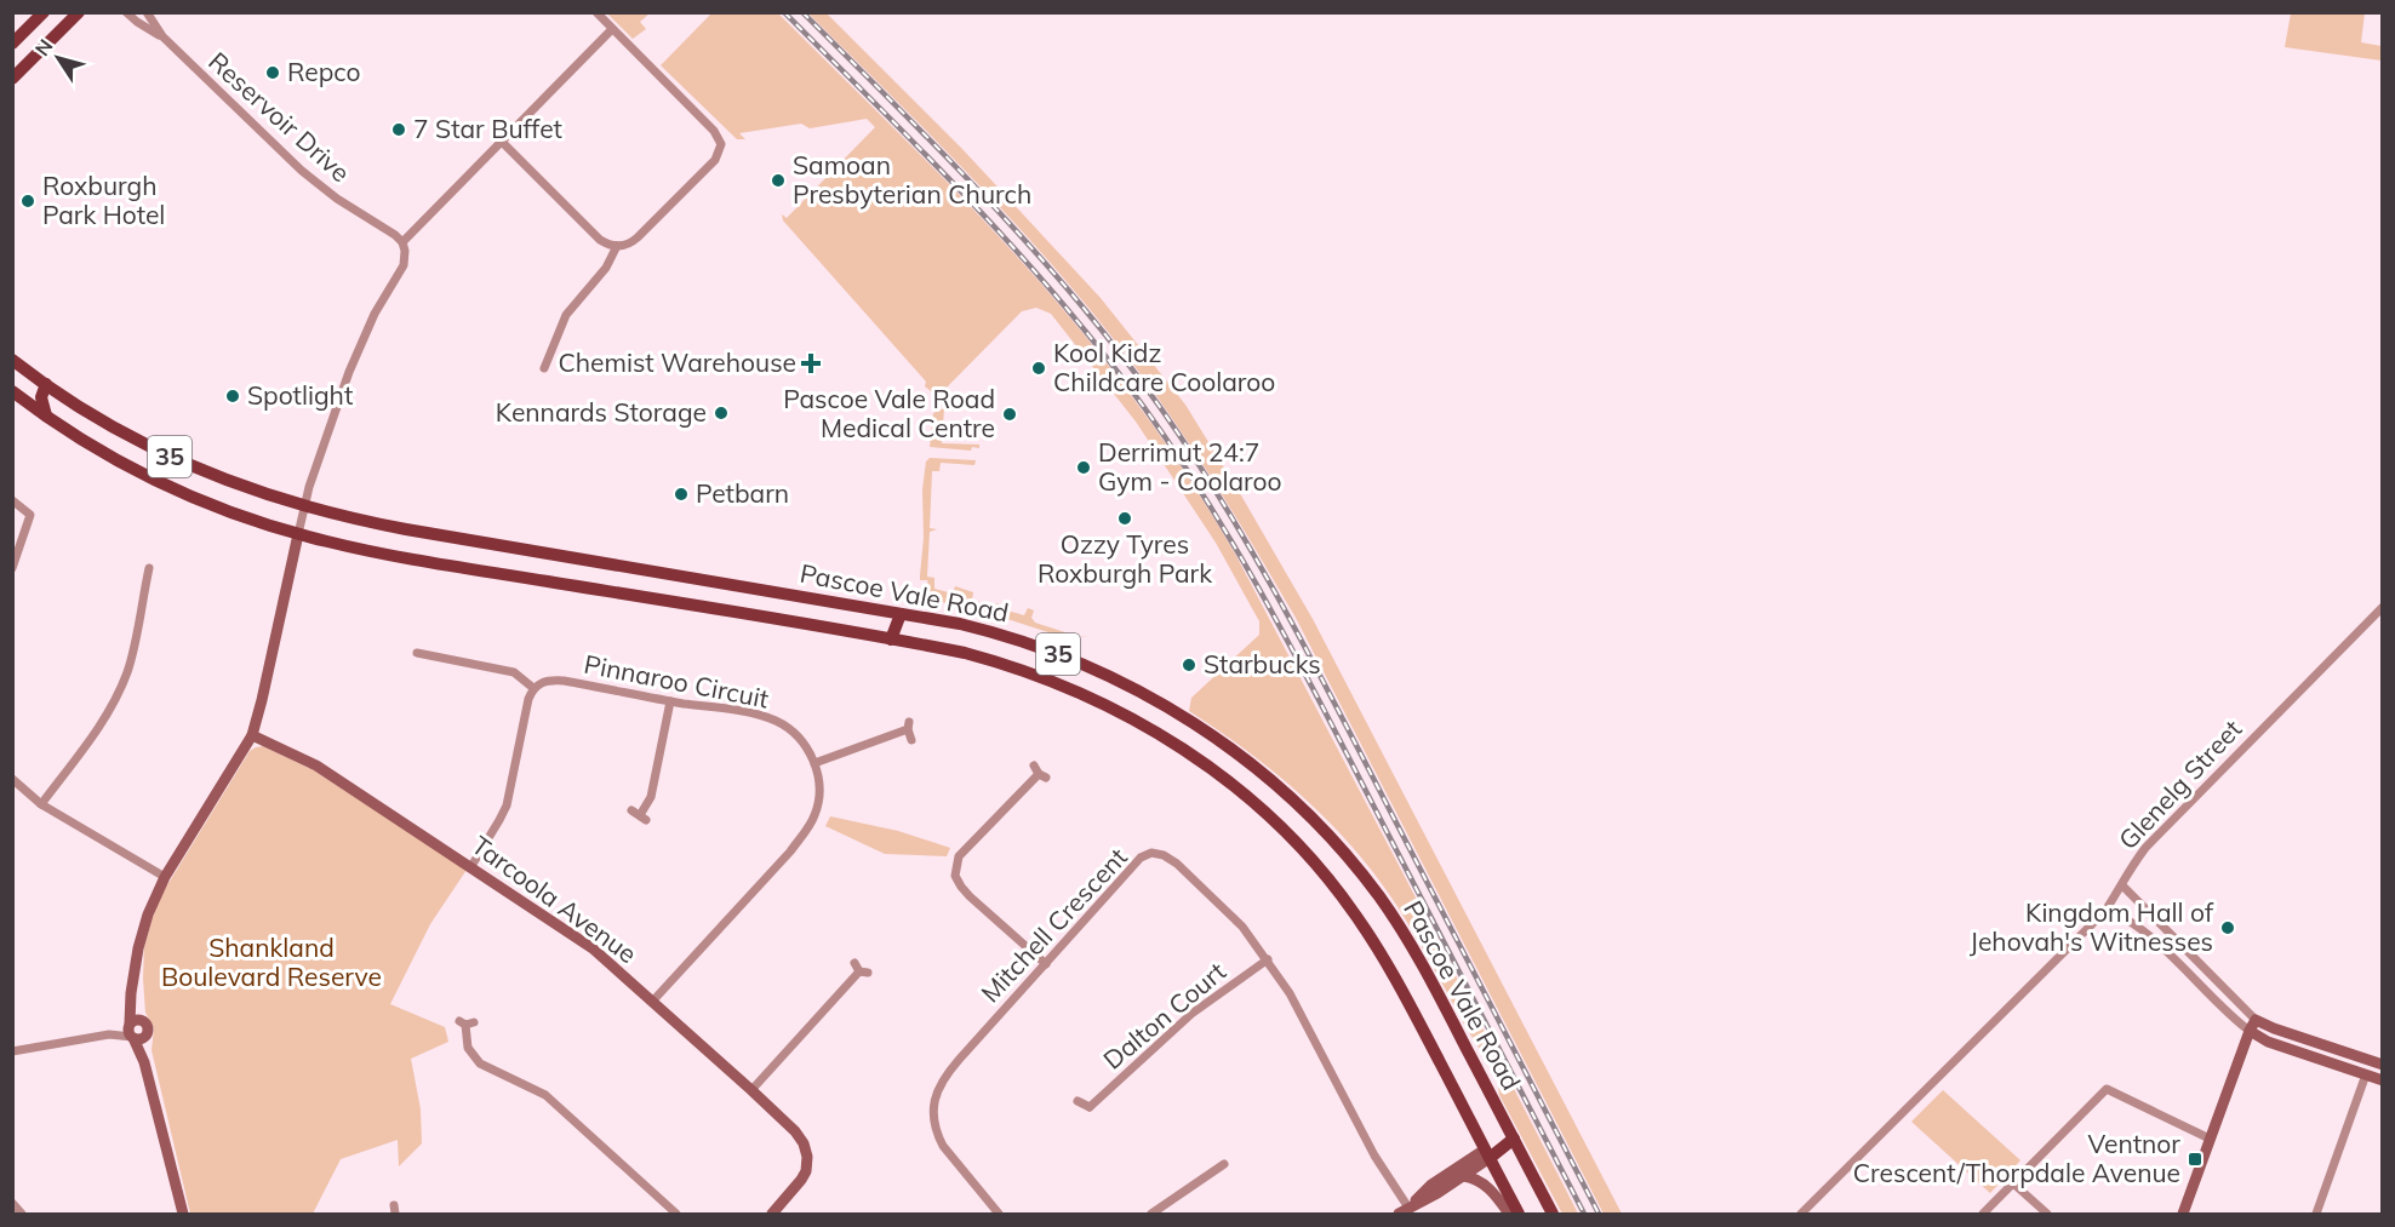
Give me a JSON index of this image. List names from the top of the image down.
{
  "streets": {
    "main road": ["35", "Pascoe Vale Road"],
    "street": [
      "Reservoir Drive",
      "Pinnaroo Circuit",
      "Glenelg Street",
      "Tarcoola Avenue",
      "Mitchell Crescent",
      "Dalton Court"
    ]
  },
  "crossings": [
    ["Pinnaroo Circuit", "Tarcoola Avenue"],
    ["Mitchell Crescent", "Dalton Court"]
  ],
  "parks": ["Shankland Boulevard Reserve"],
  "places": {
    "other": [
      "Repco",
      "7 Star Buffet",
      "Samoan Presbyterian Church",
      "Roxburgh Park Hotel",
      "Kool Kidz Childcare Coolaroo",
      "Spotlight",
      "Kennards Storage",
      "Pascoe Vale Road Medical Centre",
      "Derrimut 24:7 Gym - Coolaroo",
      "Petbarn",
      "Ozzy Tyres Roxburgh Park",
      "Starbucks",
      "Kingdom Hall of Jehovah's Witnesses"
    ],
    "health": ["Chemist Warehouse"],
    "transit": ["Ventnor Crescent/Thorpdale Avenue"]
  },
  "north": "top left"
}
